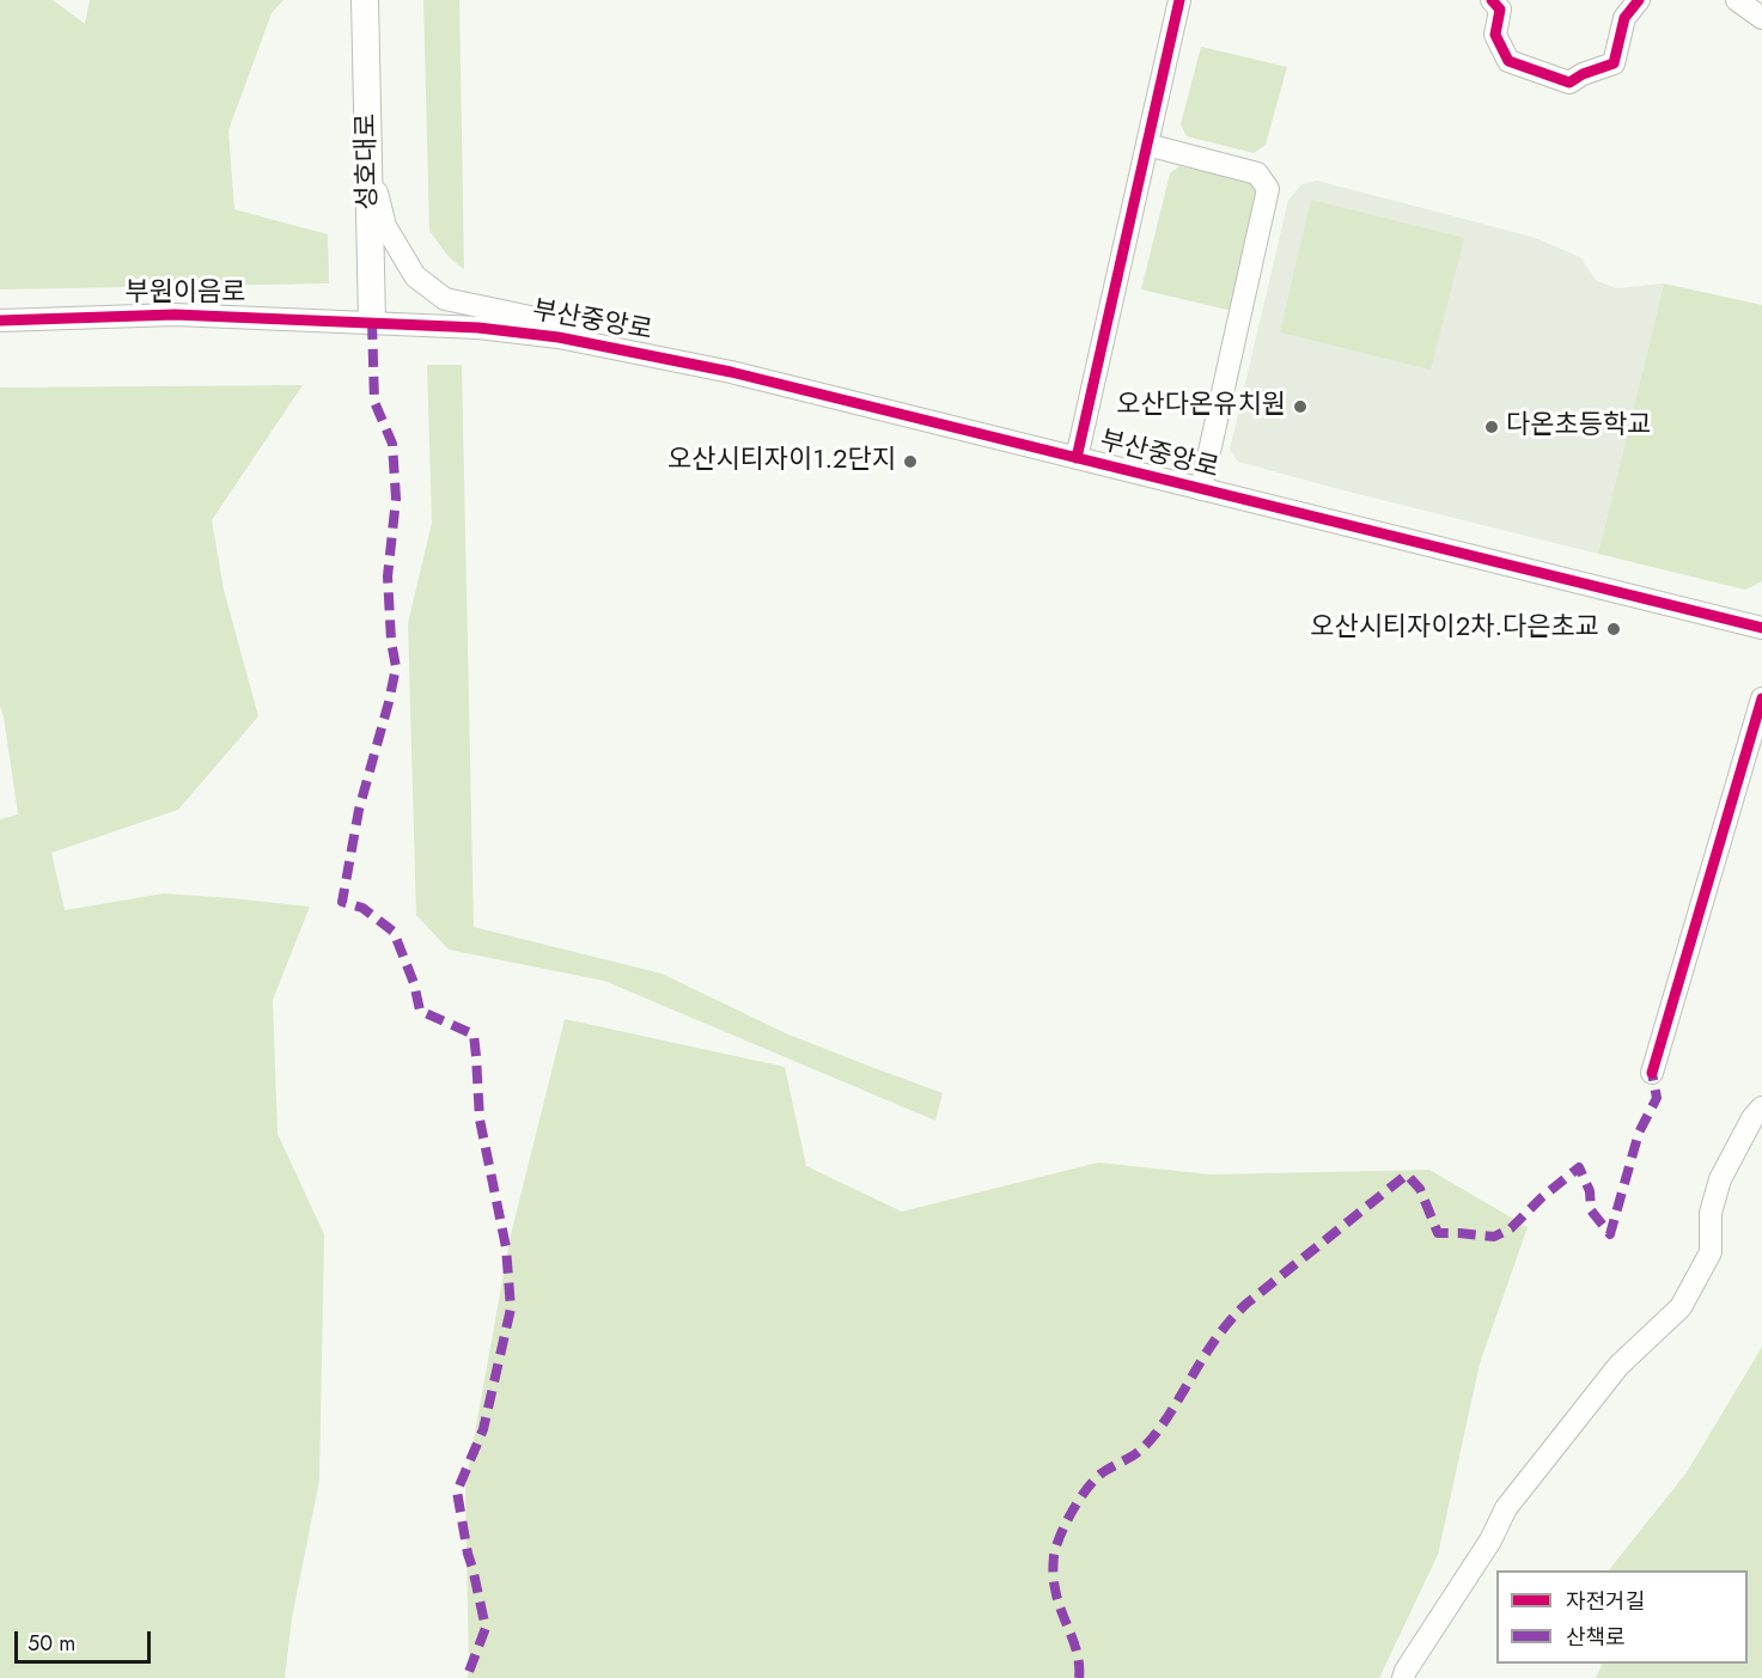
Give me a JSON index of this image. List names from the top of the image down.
{
  "streets": {
    "main road": ["성호대로"],
    "street": ["부원이음로", "부산중앙로"]
  },
  "crossings": [
    ["성호대로", "부원이음로"],
    ["성호대로", "부산중앙로"],
    ["부원이음로", "부산중앙로"]
  ],
  "places": [
    "오산다온유치원",
    "다온초등학교",
    "오산시티자이1.2단지",
    "오산시티자이2차.다은초교"
  ],
  "legend": ["자전거길", "산책로"],
  "scale_bar": "50 m"
}
